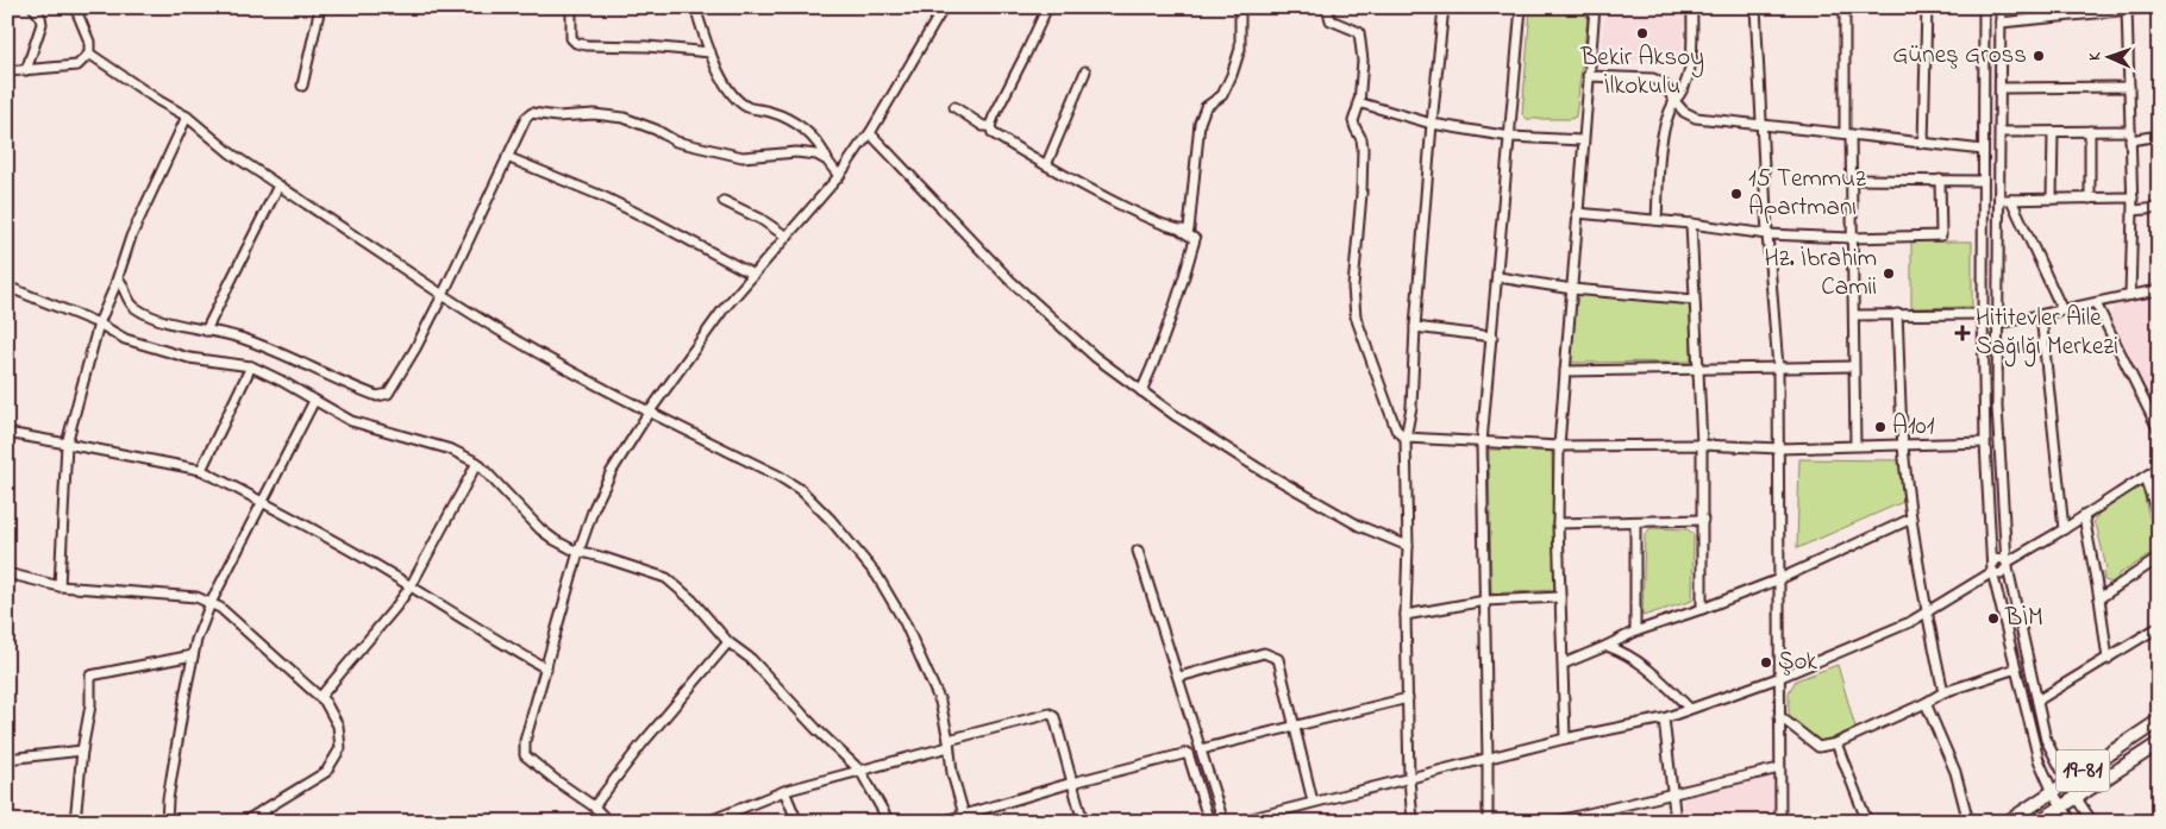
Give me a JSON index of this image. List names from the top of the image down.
{
  "streets": {
    "highway": ["19-81"]
  },
  "places": {
    "other": [
      "Bekir Aksoy İlkokulu",
      "Güneş Gross",
      "15 Temmuz Apartmanı",
      "Hz. İbrahim Camii",
      "A101",
      "BİM",
      "Şok"
    ],
    "health": ["Hititevler Aile Sağılğı Merkezi"]
  },
  "north": "left"
}
